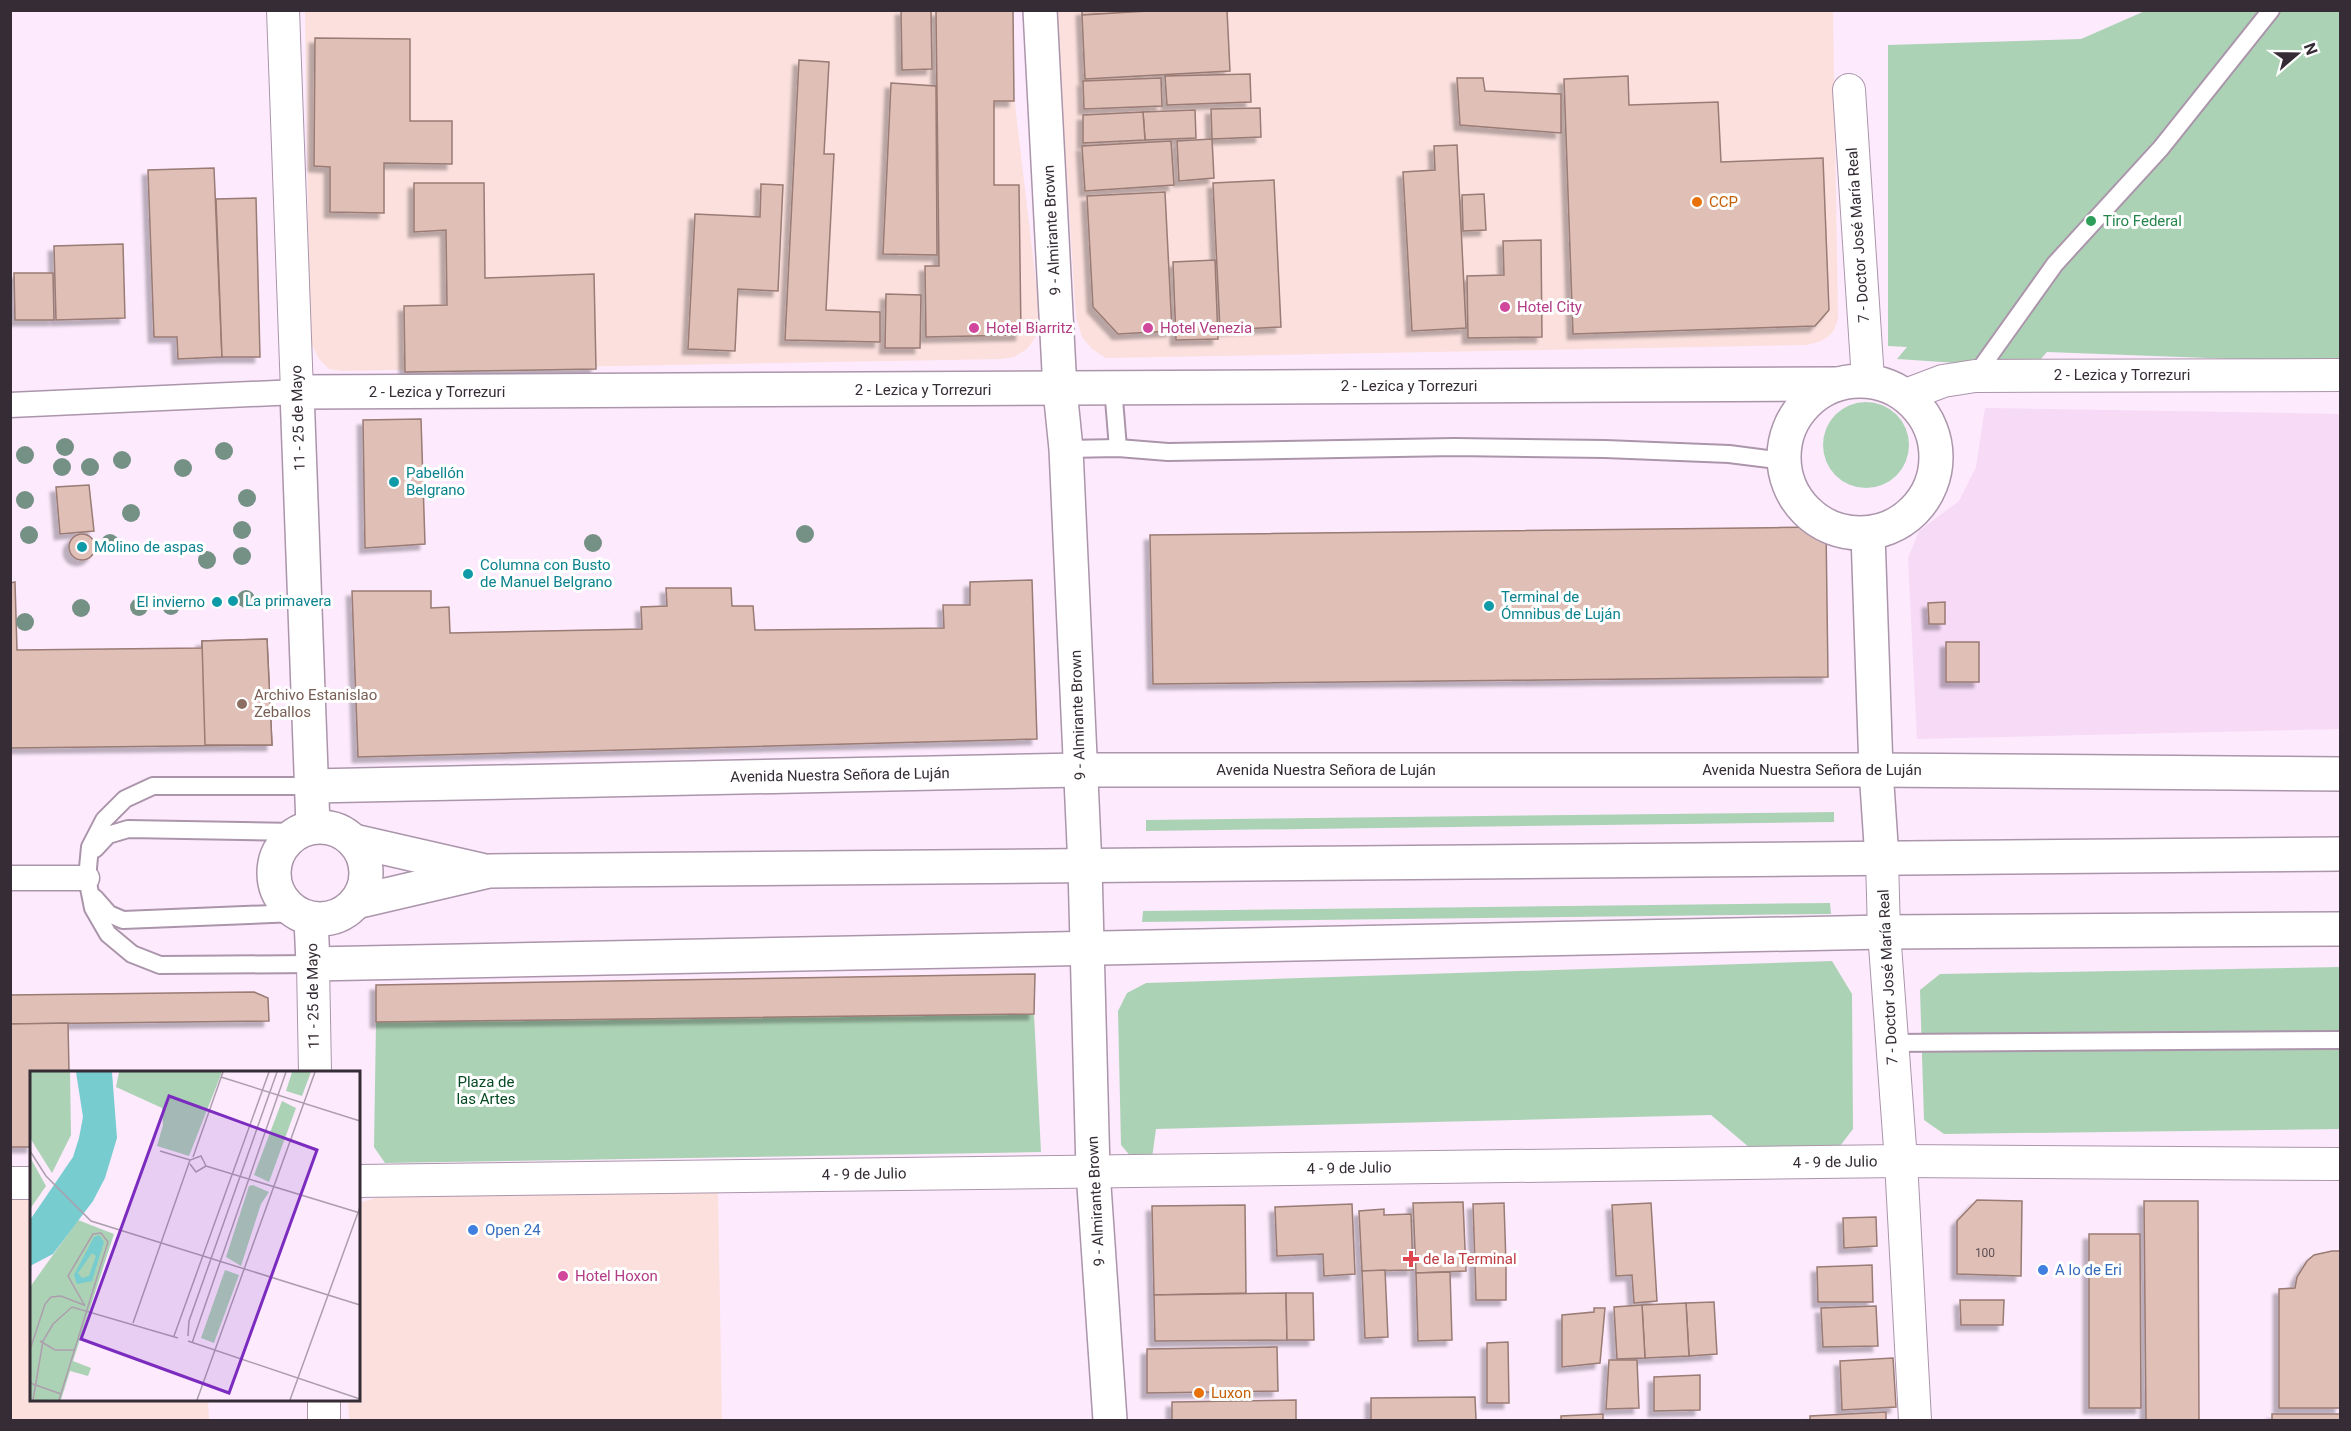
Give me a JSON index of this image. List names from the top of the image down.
{
  "streets": {
    "street": [
      "9 - Almirante Brown",
      "7 - Doctor José María Real",
      "2 - Lezica y Torrezuri",
      "11 - 25 de Mayo",
      "Avenida Nuestra Señora de Luján",
      "4 - 9 de Julio"
    ]
  },
  "crossings": [
    ["9 - Almirante Brown", "2 - Lezica y Torrezuri"],
    ["9 - Almirante Brown", "Avenida Nuestra Señora de Luján"],
    ["9 - Almirante Brown", "4 - 9 de Julio"],
    ["7 - Doctor José María Real", "2 - Lezica y Torrezuri"],
    ["7 - Doctor José María Real", "Avenida Nuestra Señora de Luján"],
    ["7 - Doctor José María Real", "4 - 9 de Julio"],
    ["2 - Lezica y Torrezuri", "11 - 25 de Mayo"],
    ["11 - 25 de Mayo", "Avenida Nuestra Señora de Luján"]
  ],
  "parks": ["Plaza de las Artes"],
  "places": {
    "other": [
      "CCP",
      "Tiro Federal",
      "Hotel City",
      "Hotel Biarritz",
      "Hotel Venezia",
      "Pabellón Belgrano",
      "Molino de aspas",
      "Columna con Busto de Manuel Belgrano",
      "La primavera",
      "El invierno",
      "Terminal de Ómnibus de Luján",
      "Archivo Estanislao Zeballos",
      "Open 24",
      "A lo de Eri",
      "Hotel Hoxon",
      "Luxon"
    ],
    "health": ["de la Terminal"]
  },
  "house_numbers": ["100"],
  "north": "right"
}
